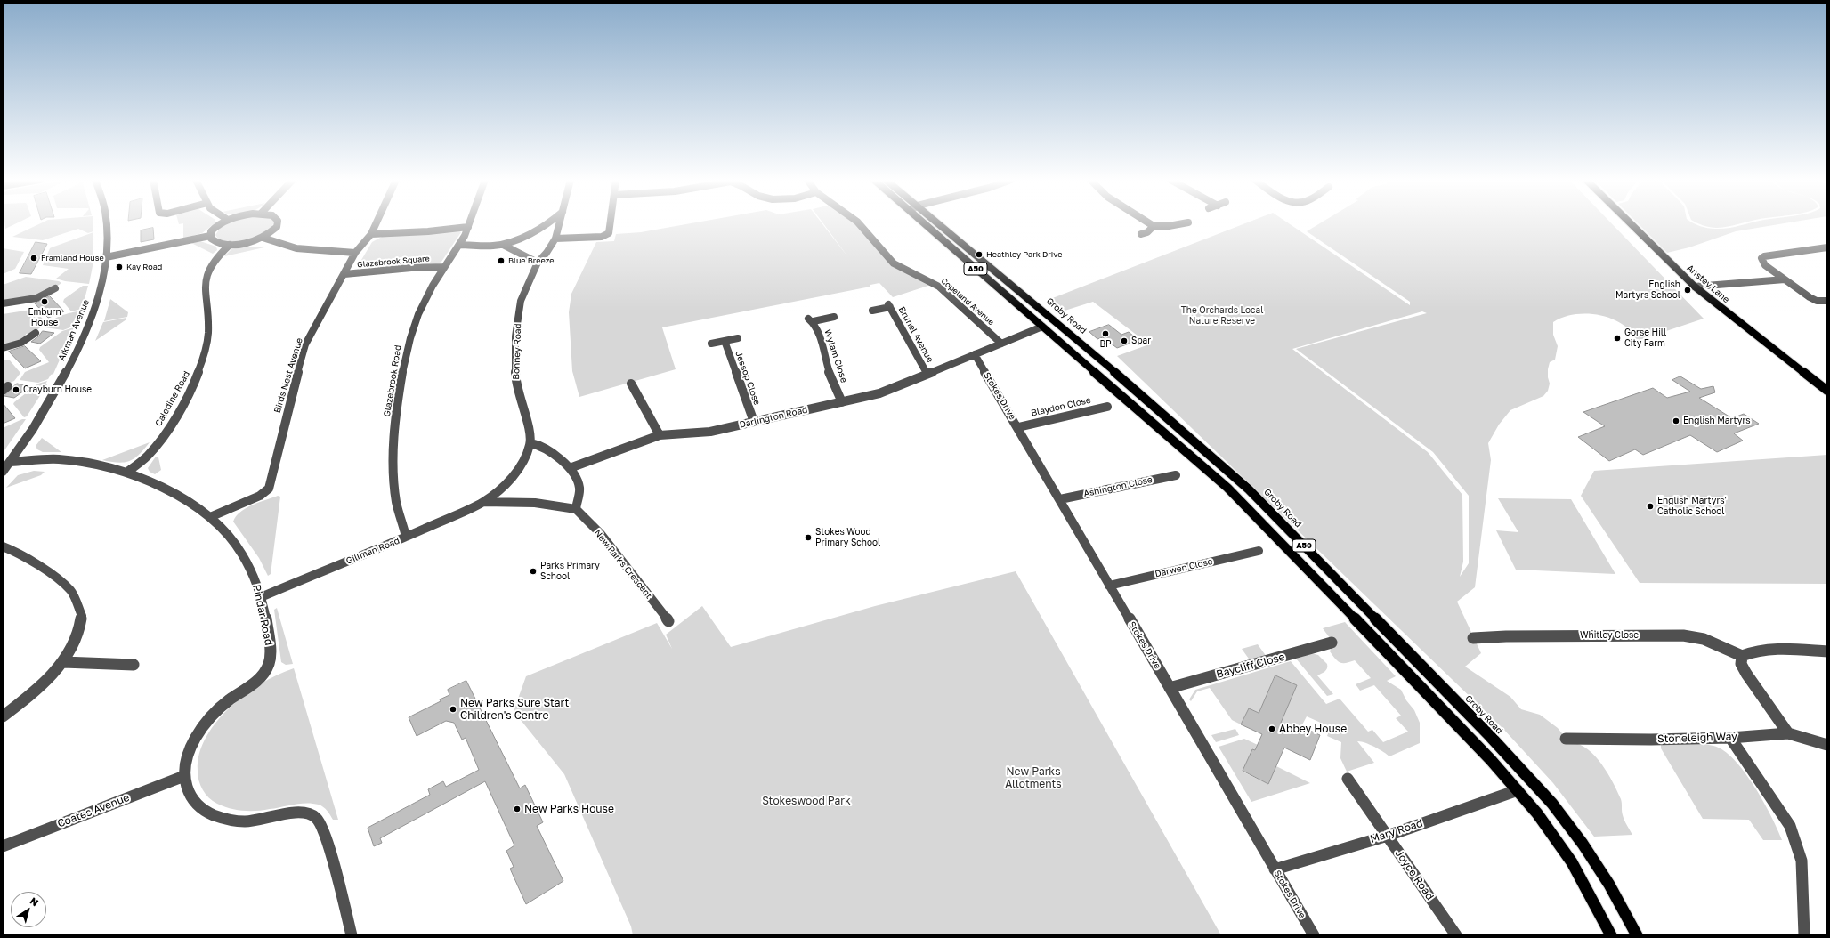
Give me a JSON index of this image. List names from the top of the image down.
{
  "streets": {
    "main road": ["A50", "Anstey Lane", "Groby Road"],
    "street": [
      "Glazebrook Square",
      "Copeland Avenue",
      "Aikman Avenue",
      "Brunel Avenue",
      "Bonney Road",
      "Wylam Close",
      "Birds Nest Avenue",
      "Jessop Close",
      "Glazebrook Road",
      "Stokes Drive",
      "Caledine Road",
      "Blaydon Close",
      "Darlington Road",
      "Ashington Close",
      "Gillman Road",
      "New Parks Crescent",
      "Darwen Close",
      "Pindar Road",
      "Whitley Close",
      "Baycliff Close",
      "Stoneleigh Way",
      "Coates Avenue",
      "Mary Road",
      "Joyce Road"
    ]
  },
  "crossings": [
    ["Glazebrook Square", "Birds Nest Avenue"],
    ["Glazebrook Square", "Glazebrook Road"],
    ["A50", "Darlington Road"],
    ["A50", "Mary Road"],
    ["Copeland Avenue", "Darlington Road"],
    ["Aikman Avenue", "Pindar Road"],
    ["Brunel Avenue", "Darlington Road"],
    ["Bonney Road", "Gillman Road"],
    ["Wylam Close", "Darlington Road"],
    ["Birds Nest Avenue", "Pindar Road"],
    ["Jessop Close", "Darlington Road"],
    ["Glazebrook Road", "Gillman Road"],
    ["Stokes Drive", "Blaydon Close"],
    ["Stokes Drive", "Darlington Road"],
    ["Stokes Drive", "Ashington Close"],
    ["Stokes Drive", "Darwen Close"],
    ["Stokes Drive", "Baycliff Close"],
    ["Stokes Drive", "Mary Road"],
    ["Caledine Road", "Pindar Road"],
    ["Gillman Road", "New Parks Crescent"],
    ["Gillman Road", "Pindar Road"],
    ["Pindar Road", "Coates Avenue"],
    ["Mary Road", "Joyce Road"]
  ],
  "parks": ["The Orchards Local Nature Reserve", "New Parks Allotments", "Stokeswood Park"],
  "places": [
    "Heathley Park Drive",
    "Framland House",
    "Blue Breeze",
    "Kay Road",
    "English Martyrs School",
    "Emburn House",
    "BP",
    "Gorse Hill City Farm",
    "Spar",
    "Crayburn House",
    "English Martyrs",
    "English Martyrs' Catholic School",
    "Stokes Wood Primary School",
    "Parks Primary School",
    "New Parks Sure Start Children's Centre",
    "Abbey House",
    "New Parks House"
  ],
  "north": "top right"
}
